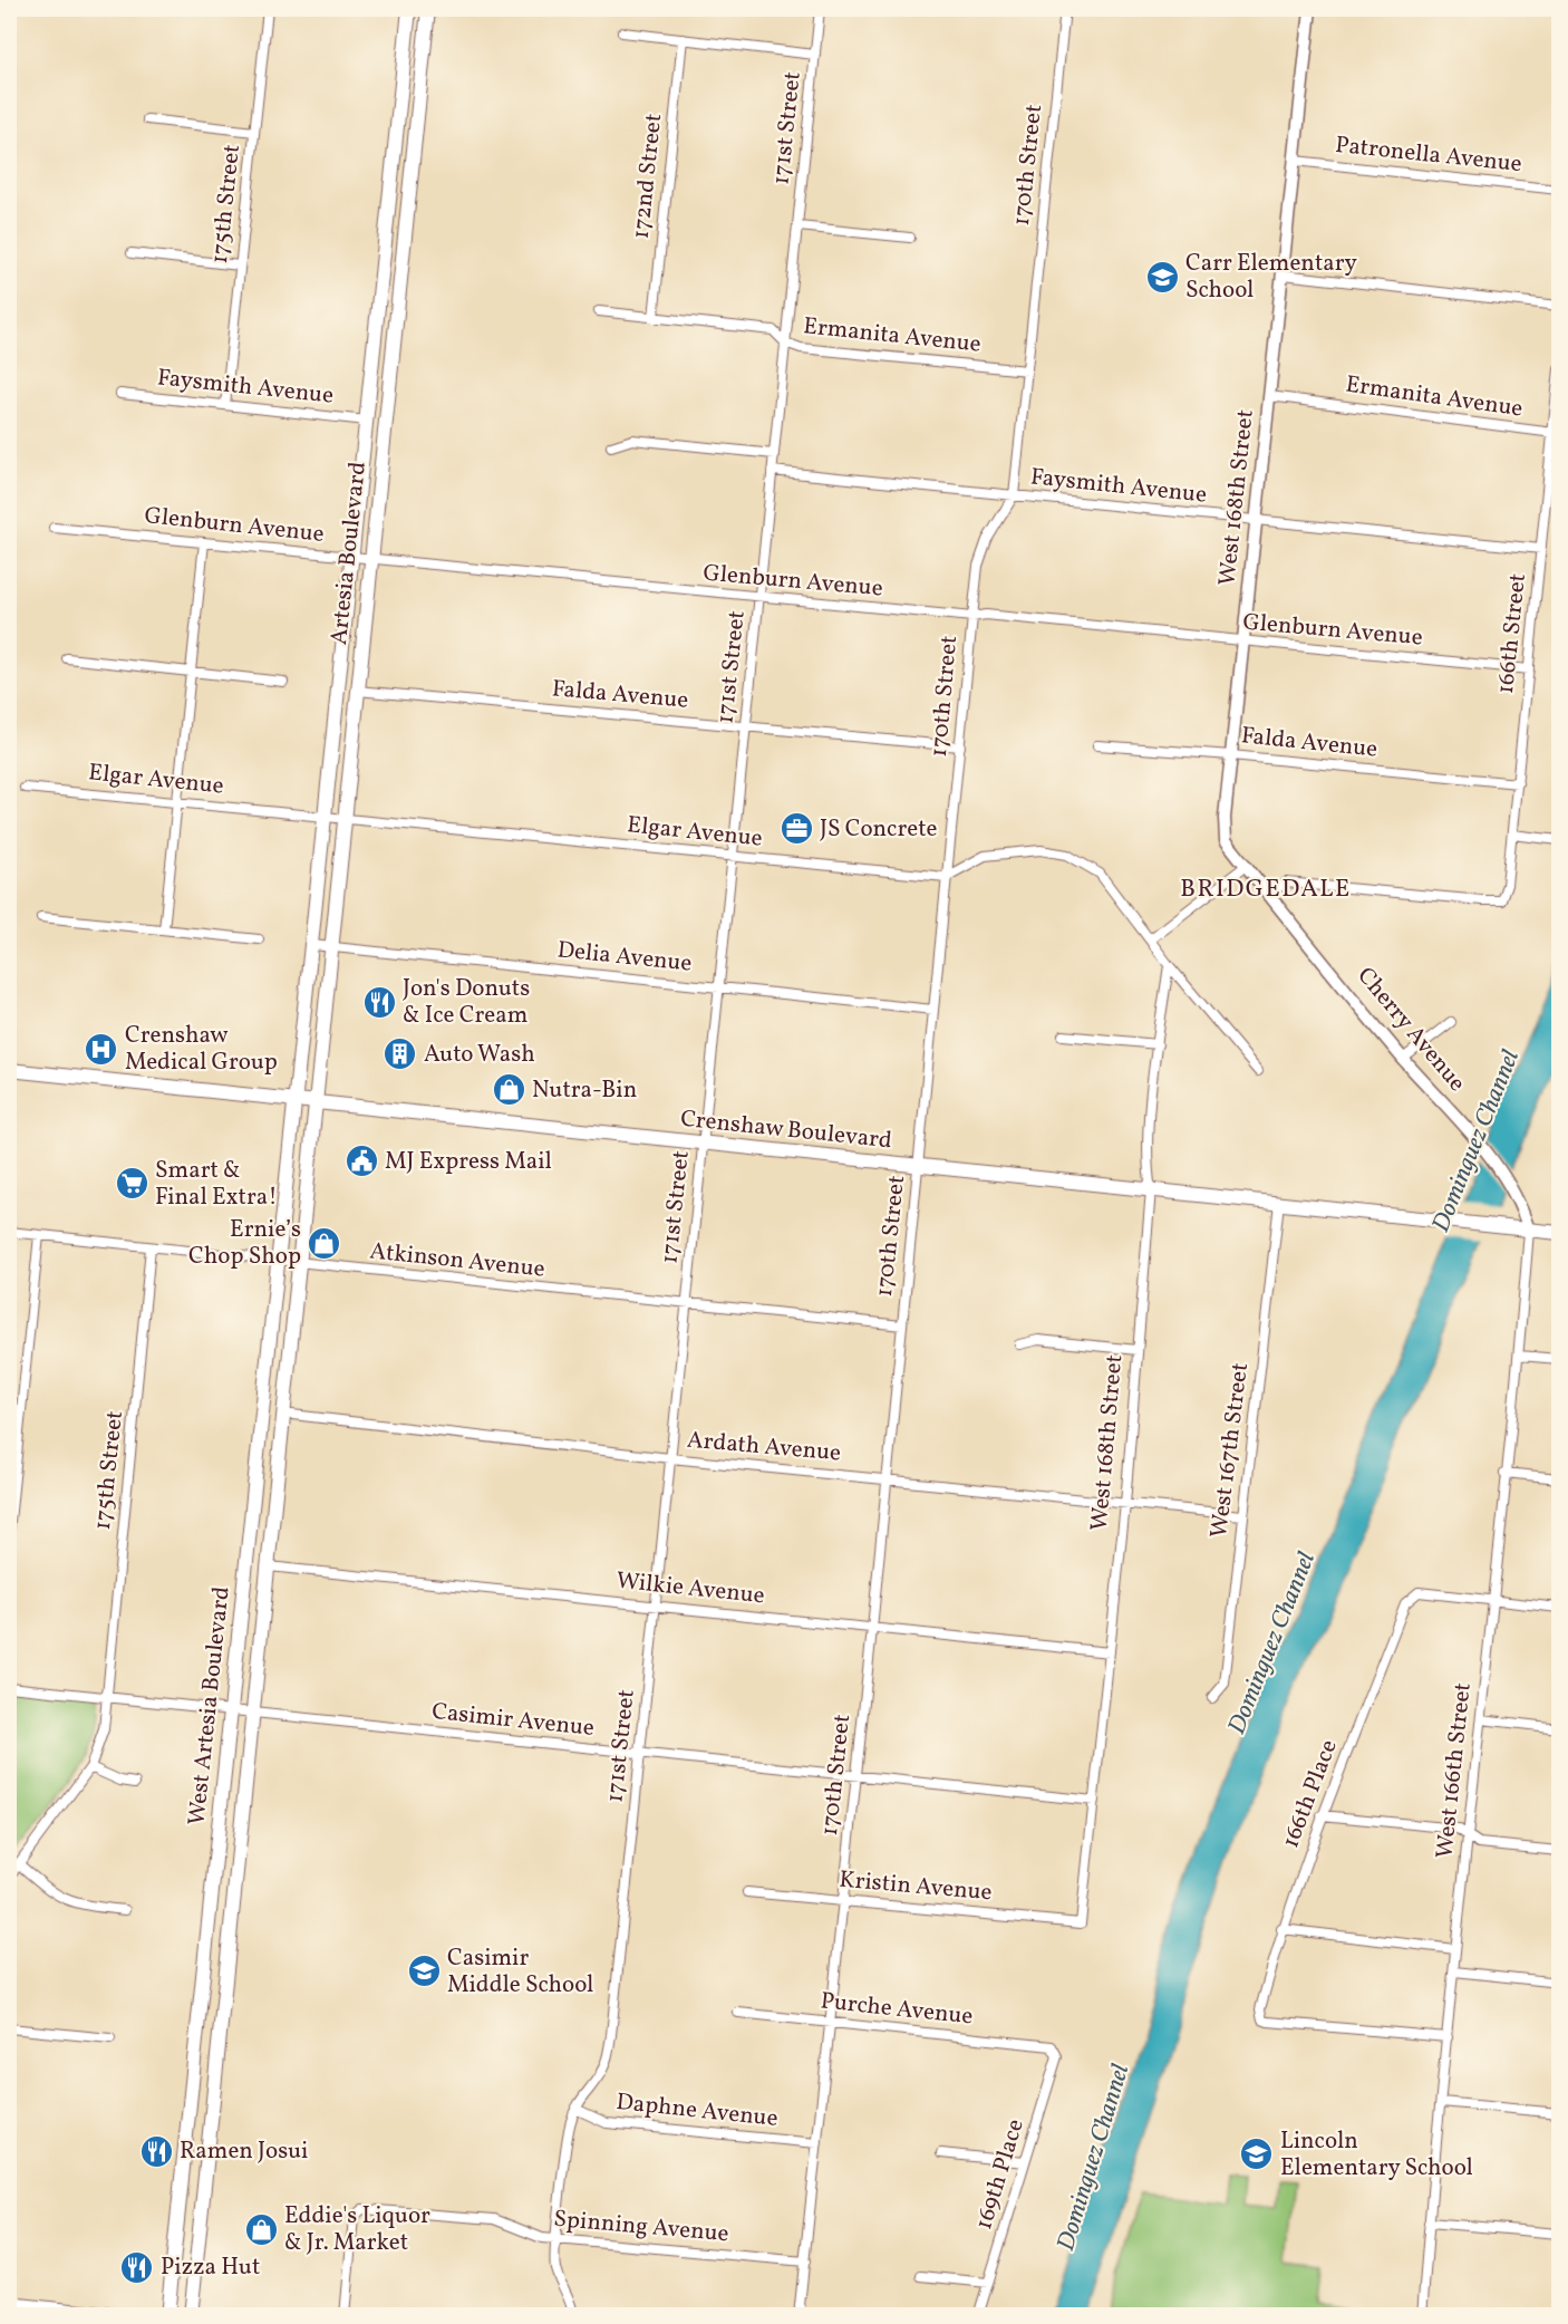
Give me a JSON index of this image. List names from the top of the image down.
{
  "streets": {
    "main road": ["Artesia Boulevard", "Crenshaw Boulevard", "West Artesia Boulevard"],
    "street": [
      "171st Street",
      "Patronella Avenue",
      "170th Street",
      "172nd Street",
      "175th Street",
      "Ermanita Avenue",
      "Faysmith Avenue",
      "West 168th Street",
      "Glenburn Avenue",
      "166th Street",
      "Falda Avenue",
      "Elgar Avenue",
      "Delia Avenue",
      "Cherry Avenue",
      "Atkinson Avenue",
      "Ardath Avenue",
      "West 167th Street",
      "Wilkie Avenue",
      "Casimir Avenue",
      "West 166th Street",
      "166th Place",
      "Kristin Avenue",
      "Purche Avenue",
      "Daphne Avenue",
      "169th Place",
      "Spinning Avenue"
    ]
  },
  "crossings": [
    ["171st Street", "Ermanita Avenue"],
    ["171st Street", "Faysmith Avenue"],
    ["171st Street", "Glenburn Avenue"],
    ["171st Street", "Falda Avenue"],
    ["171st Street", "Elgar Avenue"],
    ["171st Street", "Delia Avenue"],
    ["171st Street", "Crenshaw Boulevard"],
    ["171st Street", "Atkinson Avenue"],
    ["171st Street", "Ardath Avenue"],
    ["171st Street", "Wilkie Avenue"],
    ["171st Street", "Casimir Avenue"],
    ["171st Street", "Daphne Avenue"],
    ["171st Street", "Spinning Avenue"],
    ["Patronella Avenue", "West 168th Street"],
    ["170th Street", "Ermanita Avenue"],
    ["170th Street", "Faysmith Avenue"],
    ["170th Street", "Glenburn Avenue"],
    ["170th Street", "Falda Avenue"],
    ["170th Street", "Elgar Avenue"],
    ["170th Street", "Delia Avenue"],
    ["170th Street", "Crenshaw Boulevard"],
    ["170th Street", "Atkinson Avenue"],
    ["170th Street", "Ardath Avenue"],
    ["170th Street", "Wilkie Avenue"],
    ["170th Street", "Casimir Avenue"],
    ["170th Street", "Kristin Avenue"],
    ["170th Street", "Purche Avenue"],
    ["170th Street", "Daphne Avenue"],
    ["170th Street", "Spinning Avenue"],
    ["172nd Street", "Ermanita Avenue"],
    ["175th Street", "Faysmith Avenue"],
    ["175th Street", "Atkinson Avenue"],
    ["175th Street", "Casimir Avenue"],
    ["Ermanita Avenue", "West 168th Street"],
    ["Ermanita Avenue", "166th Street"],
    ["Faysmith Avenue", "West 168th Street"],
    ["Faysmith Avenue", "Artesia Boulevard"],
    ["Faysmith Avenue", "166th Street"],
    ["West 168th Street", "Glenburn Avenue"],
    ["West 168th Street", "Falda Avenue"],
    ["West 168th Street", "Cherry Avenue"],
    ["West 168th Street", "Crenshaw Boulevard"],
    ["West 168th Street", "Ardath Avenue"],
    ["West 168th Street", "Wilkie Avenue"],
    ["West 168th Street", "Casimir Avenue"],
    ["West 168th Street", "Kristin Avenue"],
    ["Glenburn Avenue", "Artesia Boulevard"],
    ["Glenburn Avenue", "166th Street"],
    ["Artesia Boulevard", "Falda Avenue"],
    ["Artesia Boulevard", "Elgar Avenue"],
    ["Artesia Boulevard", "Delia Avenue"],
    ["Artesia Boulevard", "Crenshaw Boulevard"],
    ["Artesia Boulevard", "West Artesia Boulevard"],
    ["166th Street", "Falda Avenue"],
    ["166th Street", "Cherry Avenue"],
    ["Cherry Avenue", "Crenshaw Boulevard"],
    ["Cherry Avenue", "West 166th Street"],
    ["Crenshaw Boulevard", "West 167th Street"],
    ["Crenshaw Boulevard", "West Artesia Boulevard"],
    ["Crenshaw Boulevard", "West 166th Street"],
    ["Atkinson Avenue", "West Artesia Boulevard"],
    ["Ardath Avenue", "West 167th Street"],
    ["Ardath Avenue", "West Artesia Boulevard"],
    ["Wilkie Avenue", "West Artesia Boulevard"],
    ["West Artesia Boulevard", "Casimir Avenue"],
    ["West 166th Street", "166th Place"],
    ["Purche Avenue", "169th Place"]
  ],
  "districts": ["BRIDGEDALE"],
  "water": ["Dominguez Channel"],
  "places": {
    "school or university": ["Carr Elementary School", "Casimir Middle School", "Lincoln Elementary School"],
    "office": ["JS Concrete"],
    "restaurant": ["Jon's Donuts & Ice Cream", "Ramen Josui", "Pizza Hut"],
    "hospital": ["Crenshaw Medical Group"],
    "building": ["Auto Wash"],
    "shop": ["Nutra-Bin", "Ernie’s Chop Shop", "Eddie's Liquor & Jr. Market"],
    "public building": ["MJ Express Mail"],
    "supermarket": ["Smart & Final Extra!"]
  }
}
